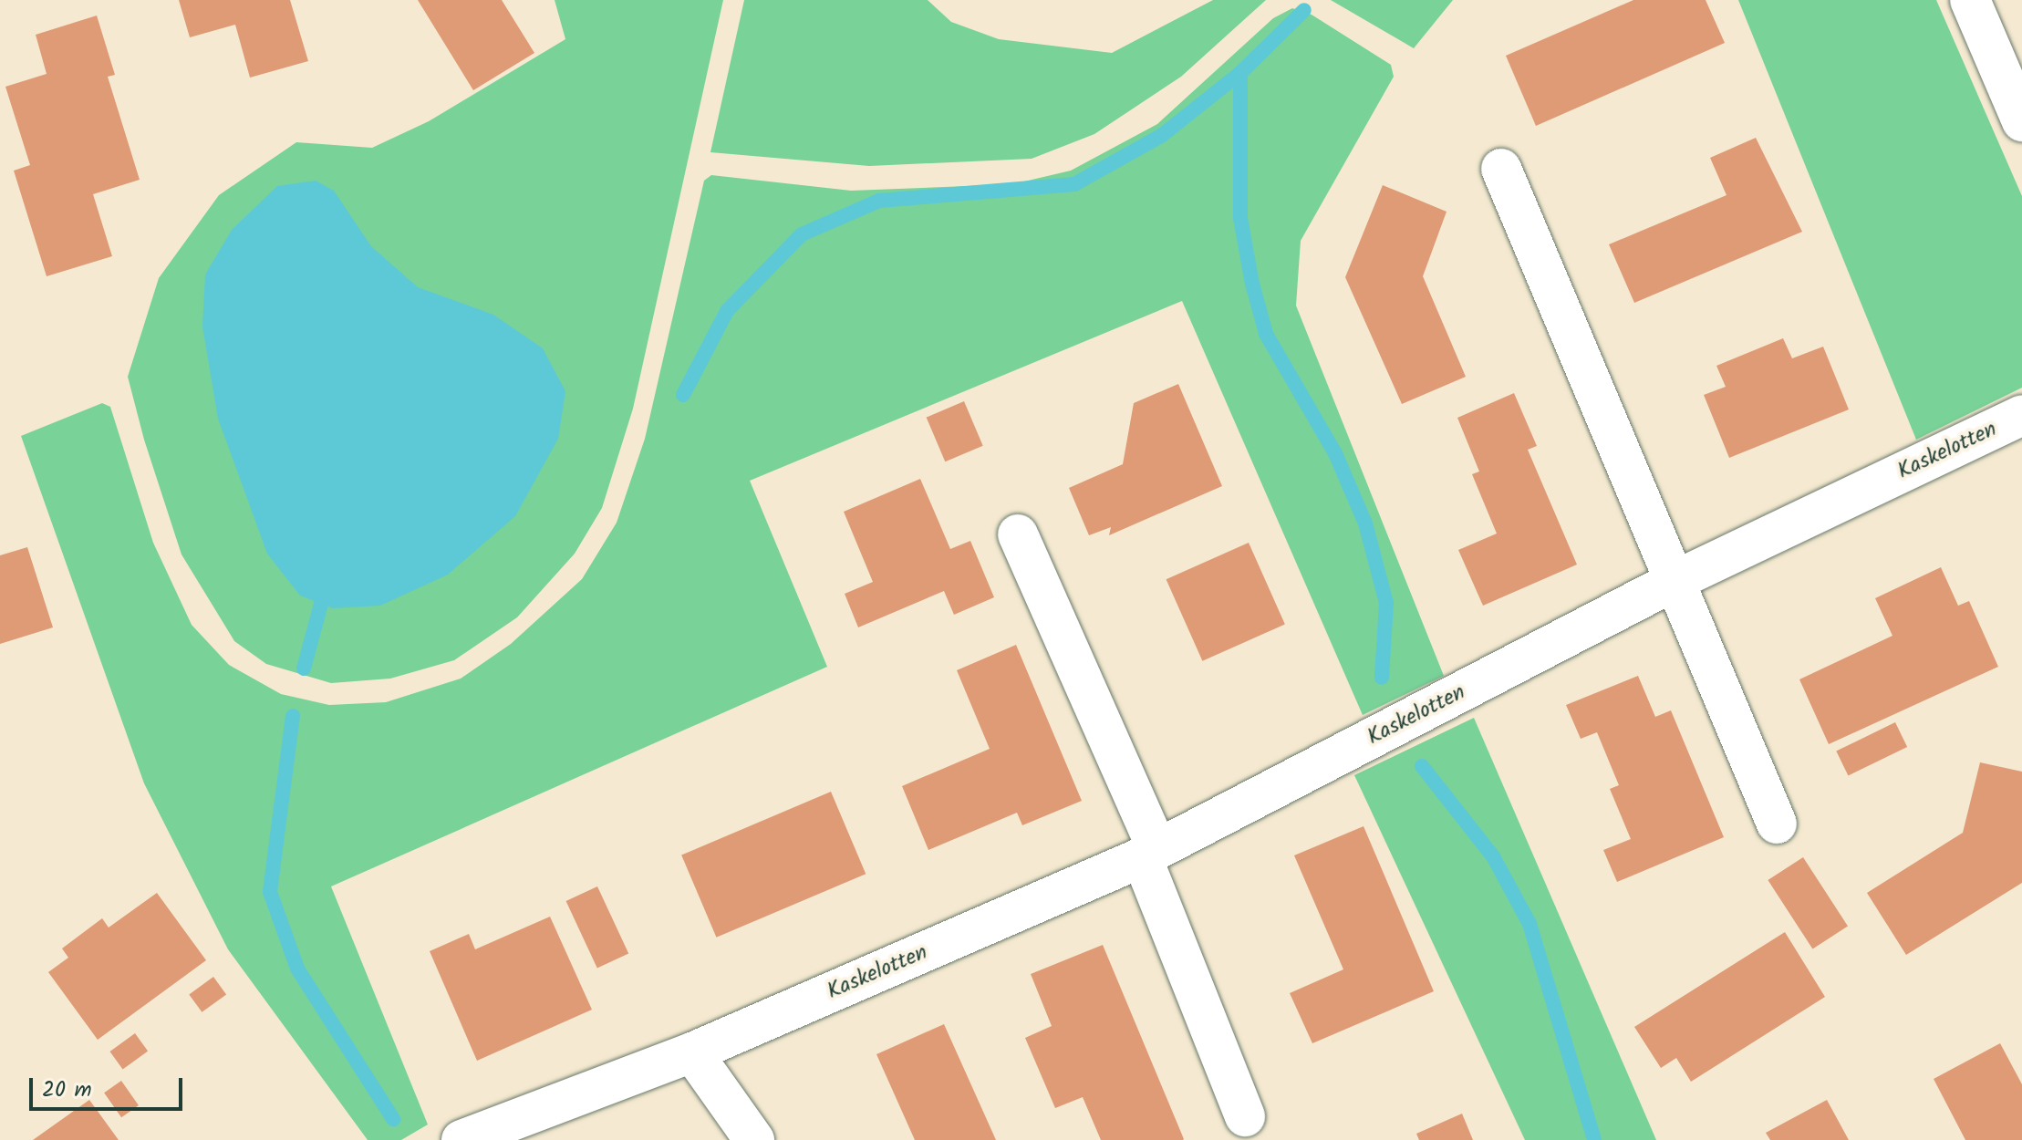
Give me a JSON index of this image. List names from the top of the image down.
{
  "streets": {
    "street": ["Kaskelotten"]
  },
  "scale_bar": "20 m"
}
